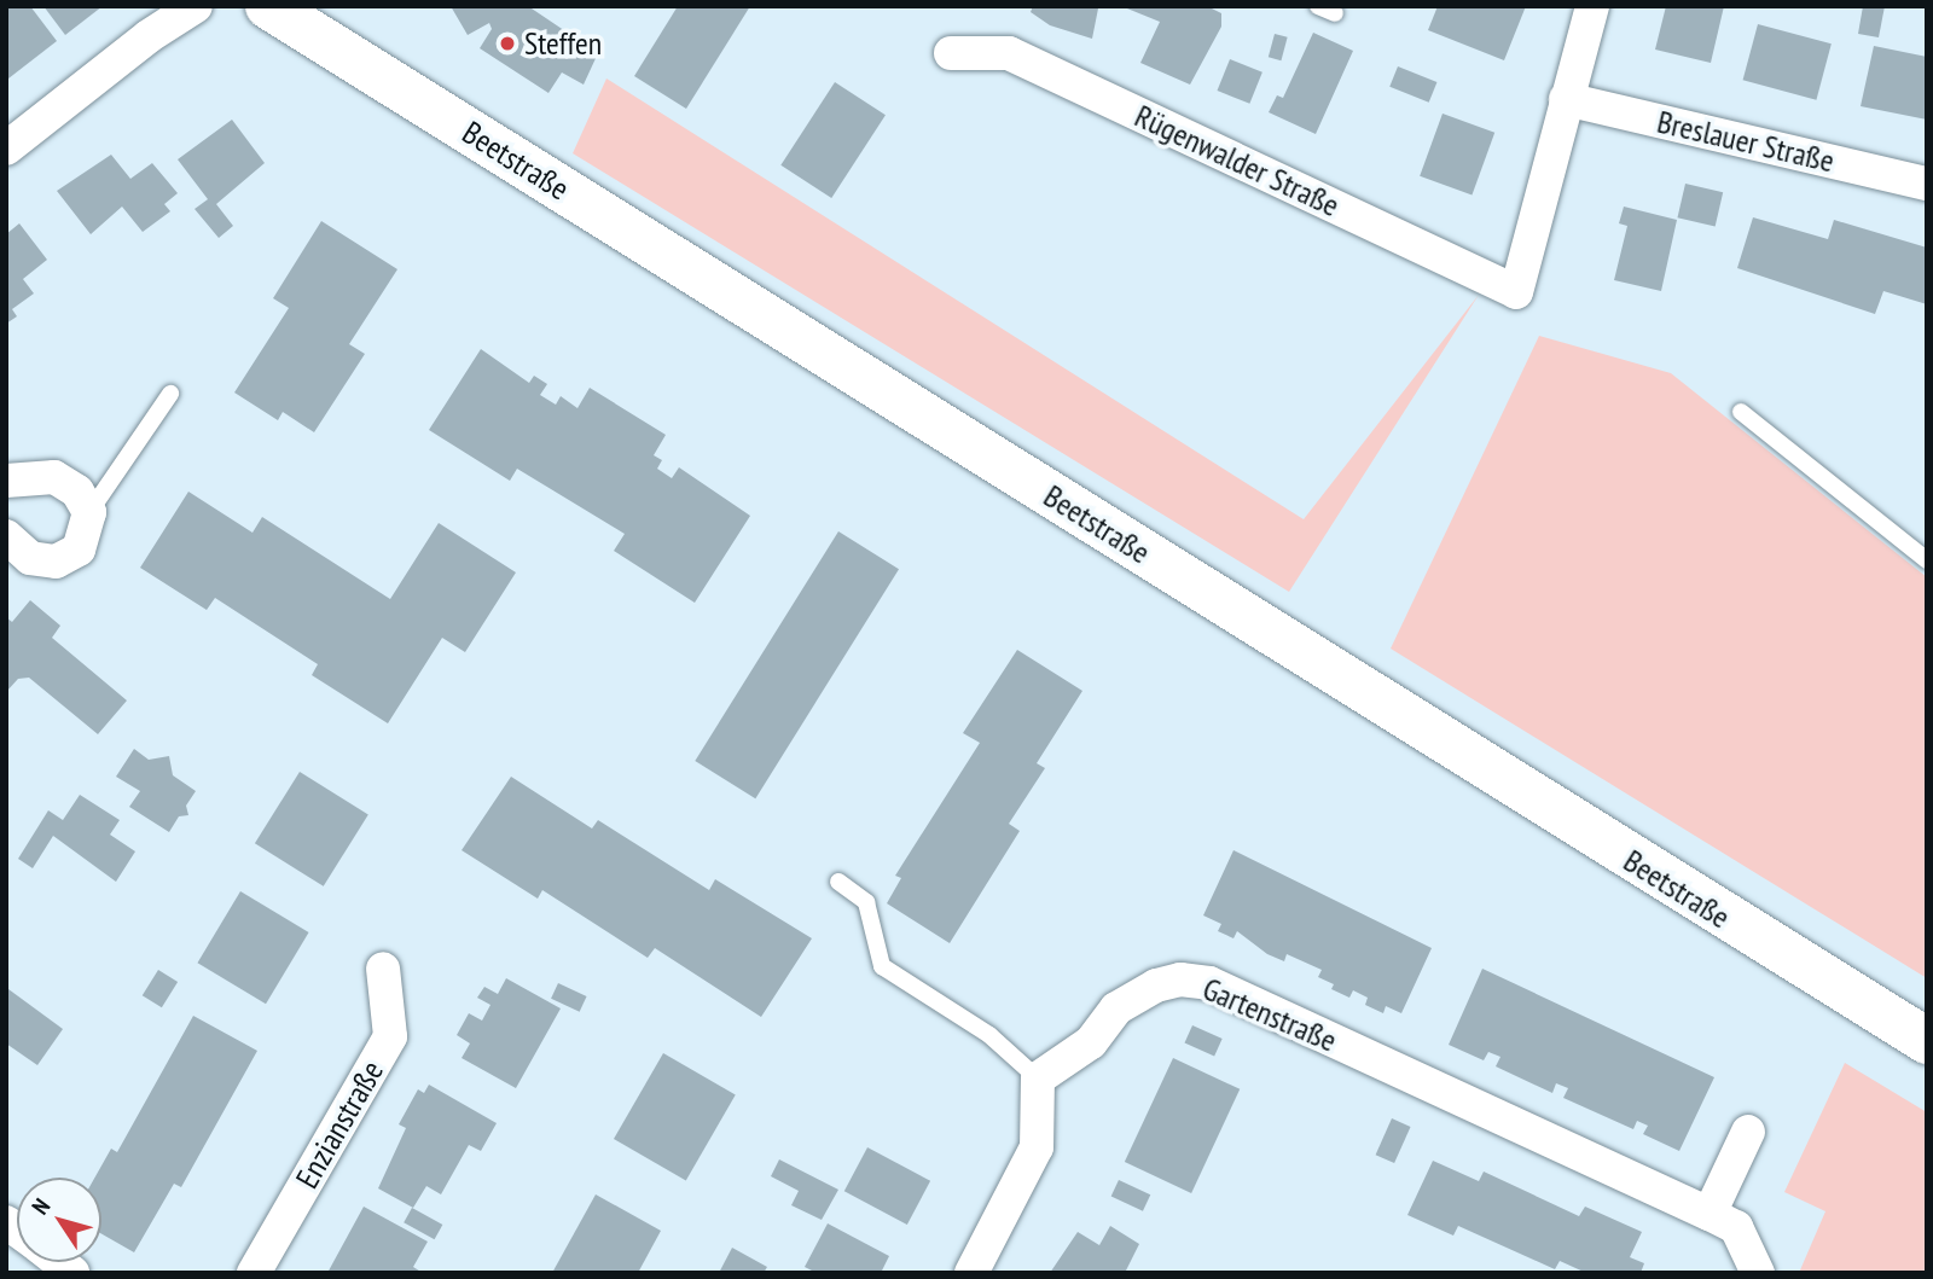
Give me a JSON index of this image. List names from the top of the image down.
{
  "streets": {
    "main road": ["Beetstraße"],
    "street": [
      "Breslauer Straße",
      "Rügenwalder Straße",
      "Gartenstraße",
      "Enzianstraße"
    ]
  },
  "crossings": [
    ["Breslauer Straße", "Rügenwalder Straße"]
  ],
  "places": ["Steffen"],
  "north": "top left"
}
